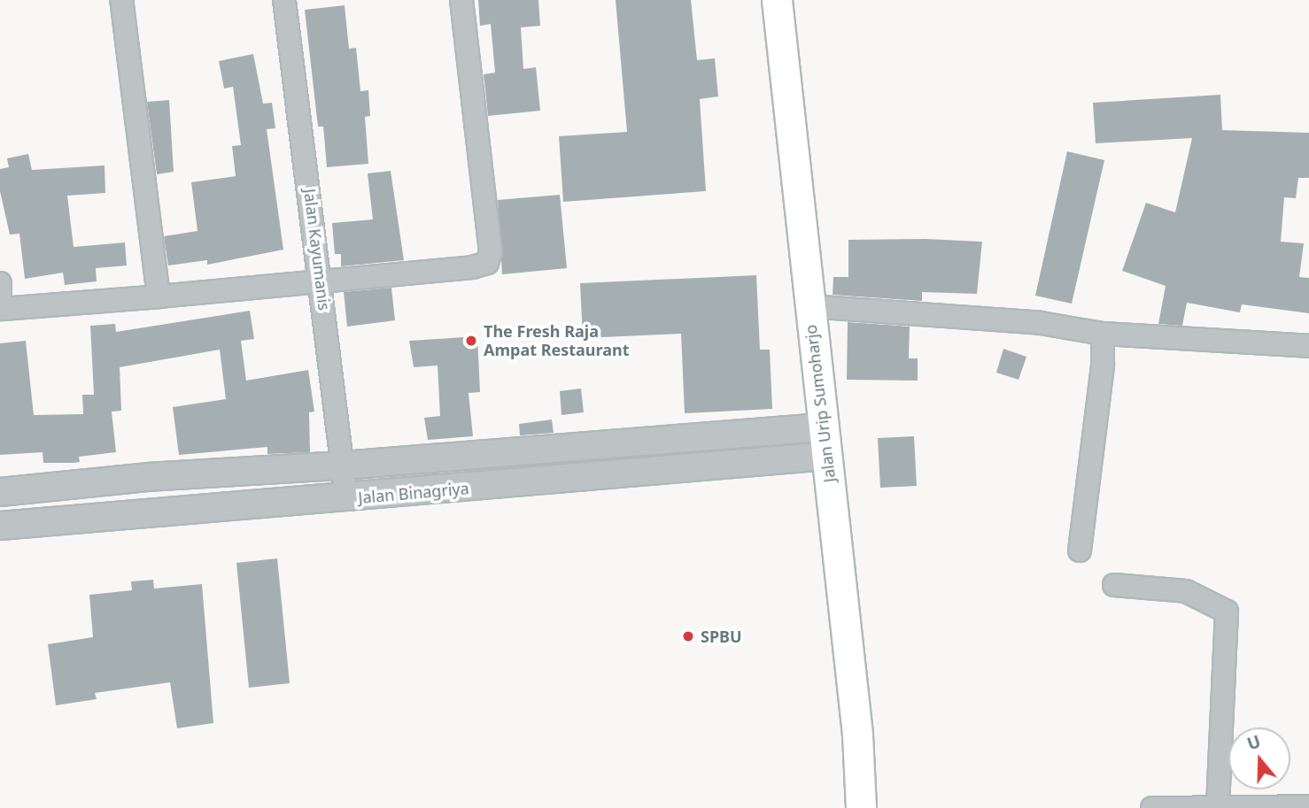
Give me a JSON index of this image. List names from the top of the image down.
{
  "streets": {
    "main road": ["Jalan Urip Sumoharjo"],
    "street": ["Jalan Kayumanis", "Jalan Binagriya"]
  },
  "crossings": [
    ["Jalan Kayumanis", "Jalan Binagriya"],
    ["Jalan Urip Sumoharjo", "Jalan Binagriya"]
  ],
  "places": ["The Fresh Raja Ampat Restaurant", "SPBU"],
  "north": "top"
}
